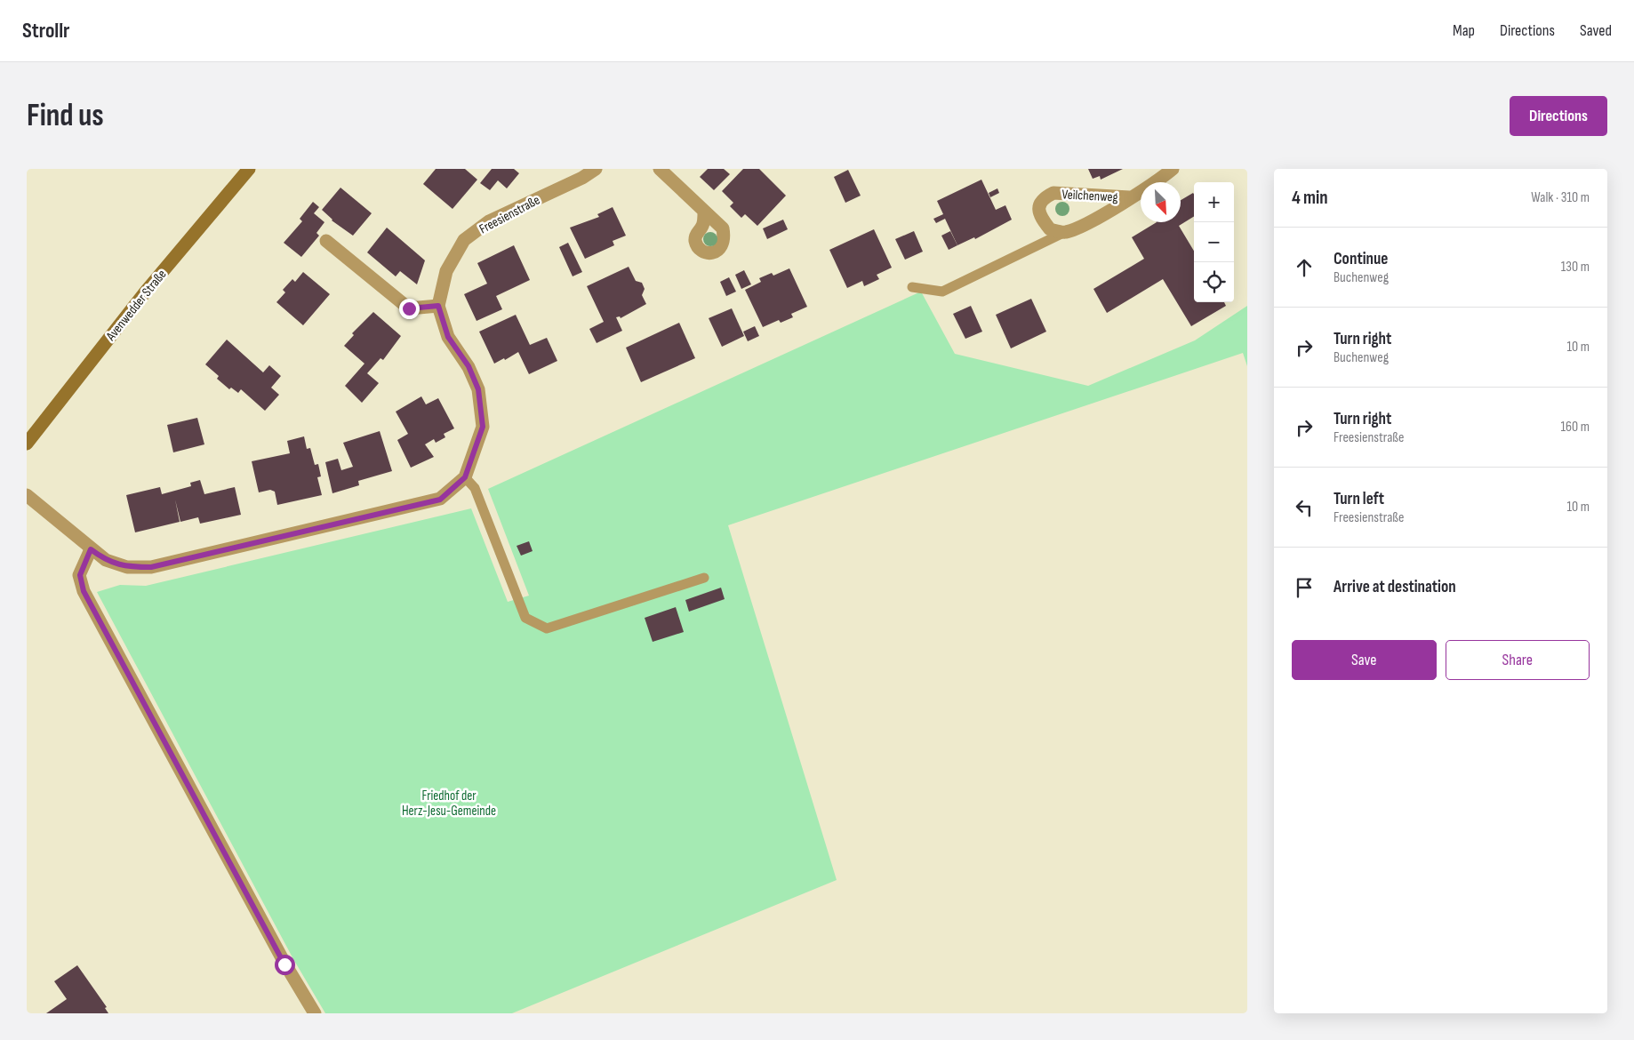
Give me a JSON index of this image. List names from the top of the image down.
{
  "streets": {
    "main road": ["Avenwedder Straße"],
    "street": ["Veilchenweg", "Freesienstraße"]
  },
  "parks": ["Friedhof der Herz-Jesu-Gemeinde"],
  "north": "bottom right",
  "page": {
    "header": "Strollr",
    "nav": ["Map", "Directions", "Saved"],
    "buttons": [
      "Directions",
      ["Save", "Share"]
    ],
    "title": "Find us",
    "heading": ["4 min", "Walk · 310 m"],
    "map_buttons": ["+", "−"],
    "list": [
      ["Continue", "Buchenweg", "130 m"],
      ["Turn right", "Buchenweg", "10 m"],
      ["Turn right", "Freesienstraße", "160 m"],
      ["Turn left", "Freesienstraße", "10 m"],
      "Arrive at destination"
    ]
  }
}
